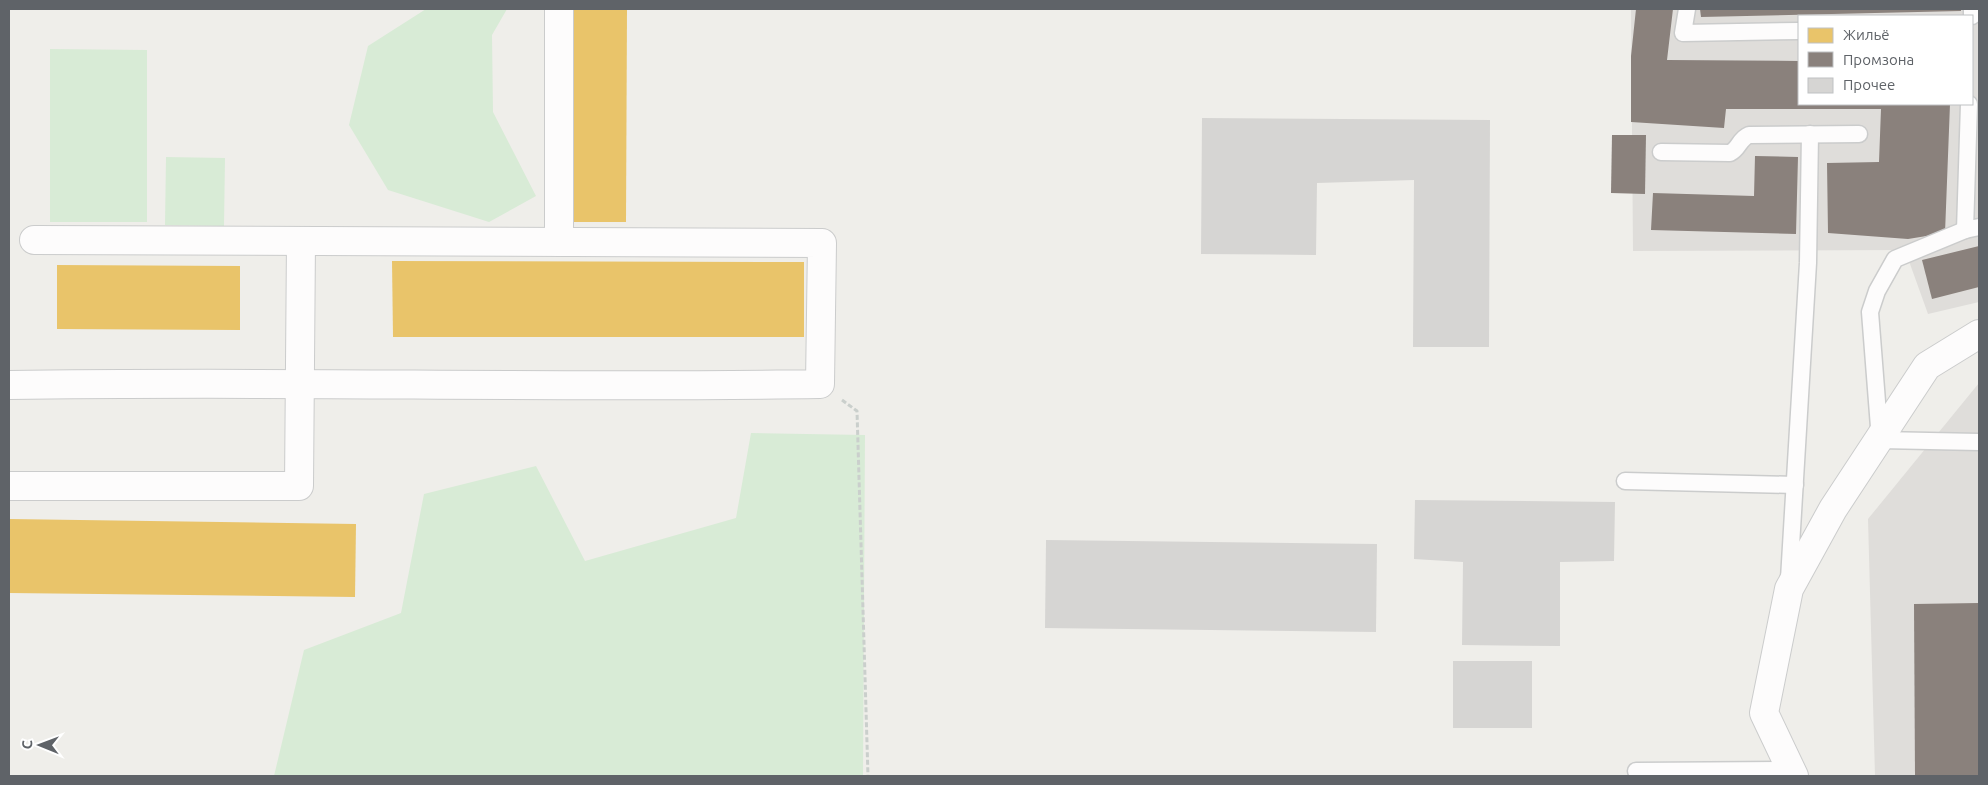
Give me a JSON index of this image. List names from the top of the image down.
{
  "legend": ["Жильё", "Промзона", "Прочее"],
  "north": "left"
}
